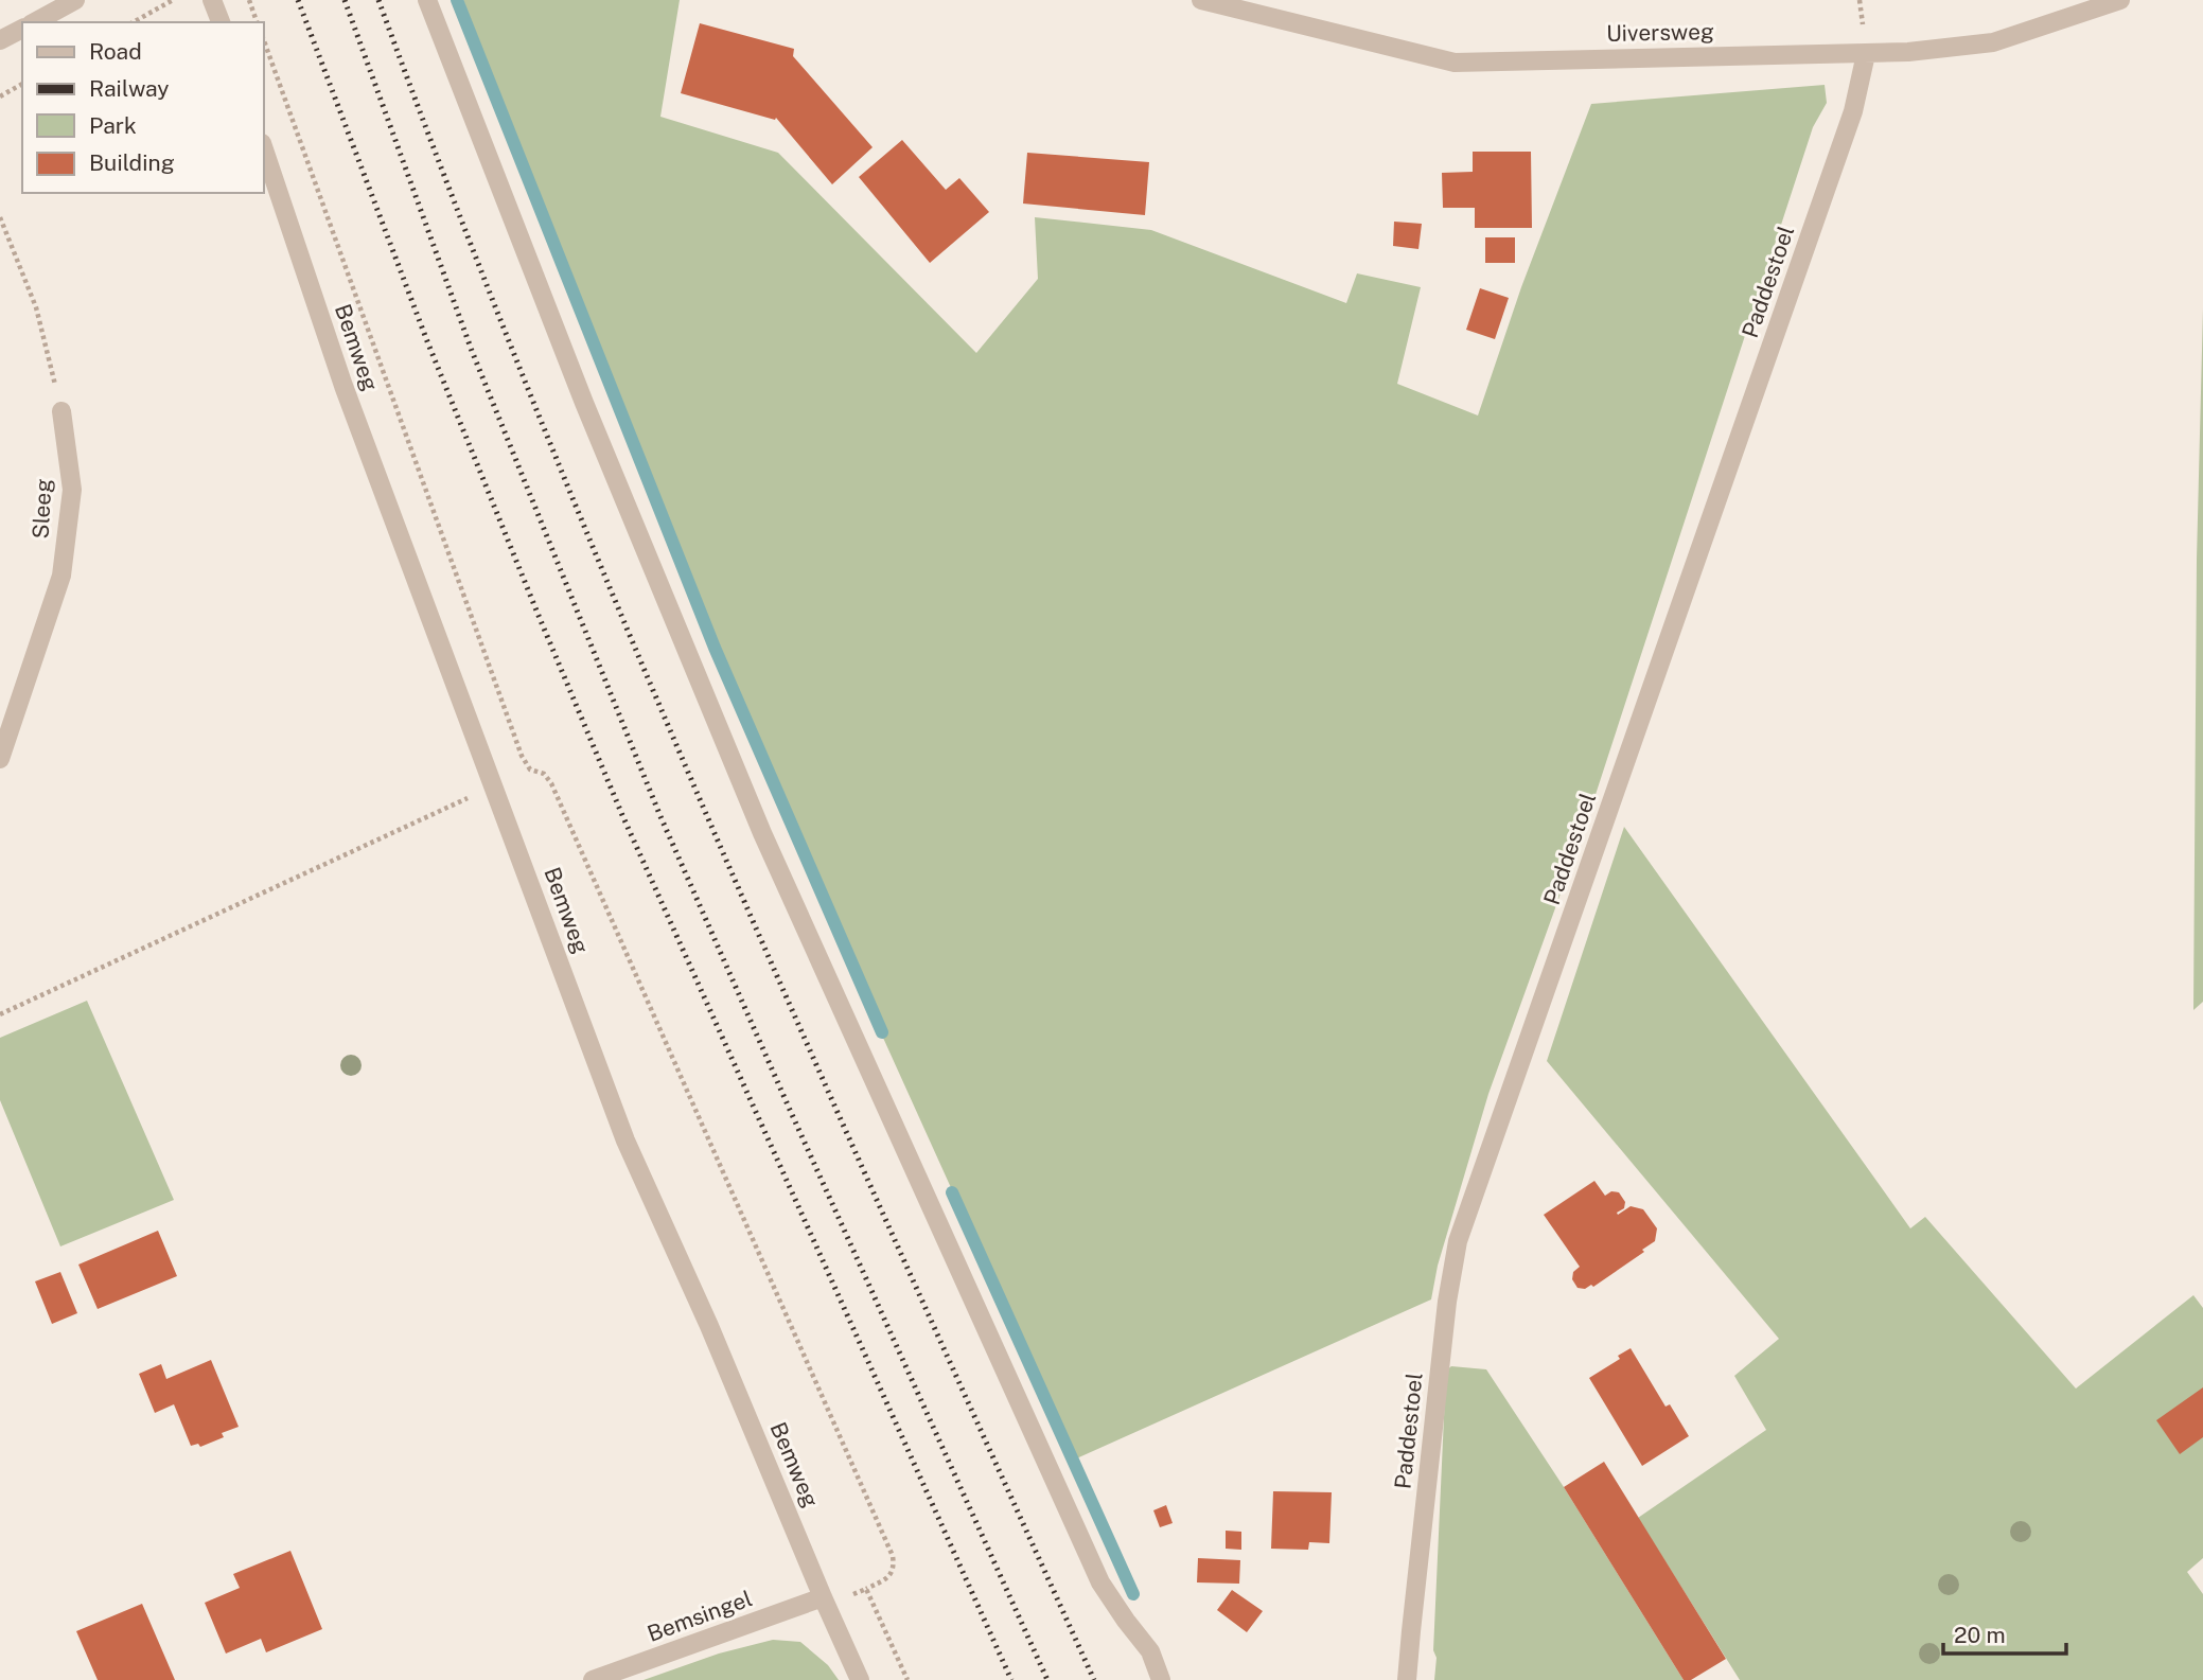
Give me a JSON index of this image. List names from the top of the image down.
{
  "streets": {
    "street": [
      "Uiversweg",
      "Paddestoel",
      "Bemweg",
      "Sleeg",
      "Bemsingel"
    ]
  },
  "crossings": [
    ["Uiversweg", "Paddestoel"],
    ["Bemweg", "Bemsingel"]
  ],
  "legend": [
    "Road",
    "Railway",
    "Park",
    "Building"
  ],
  "scale_bar": "20 m"
}
